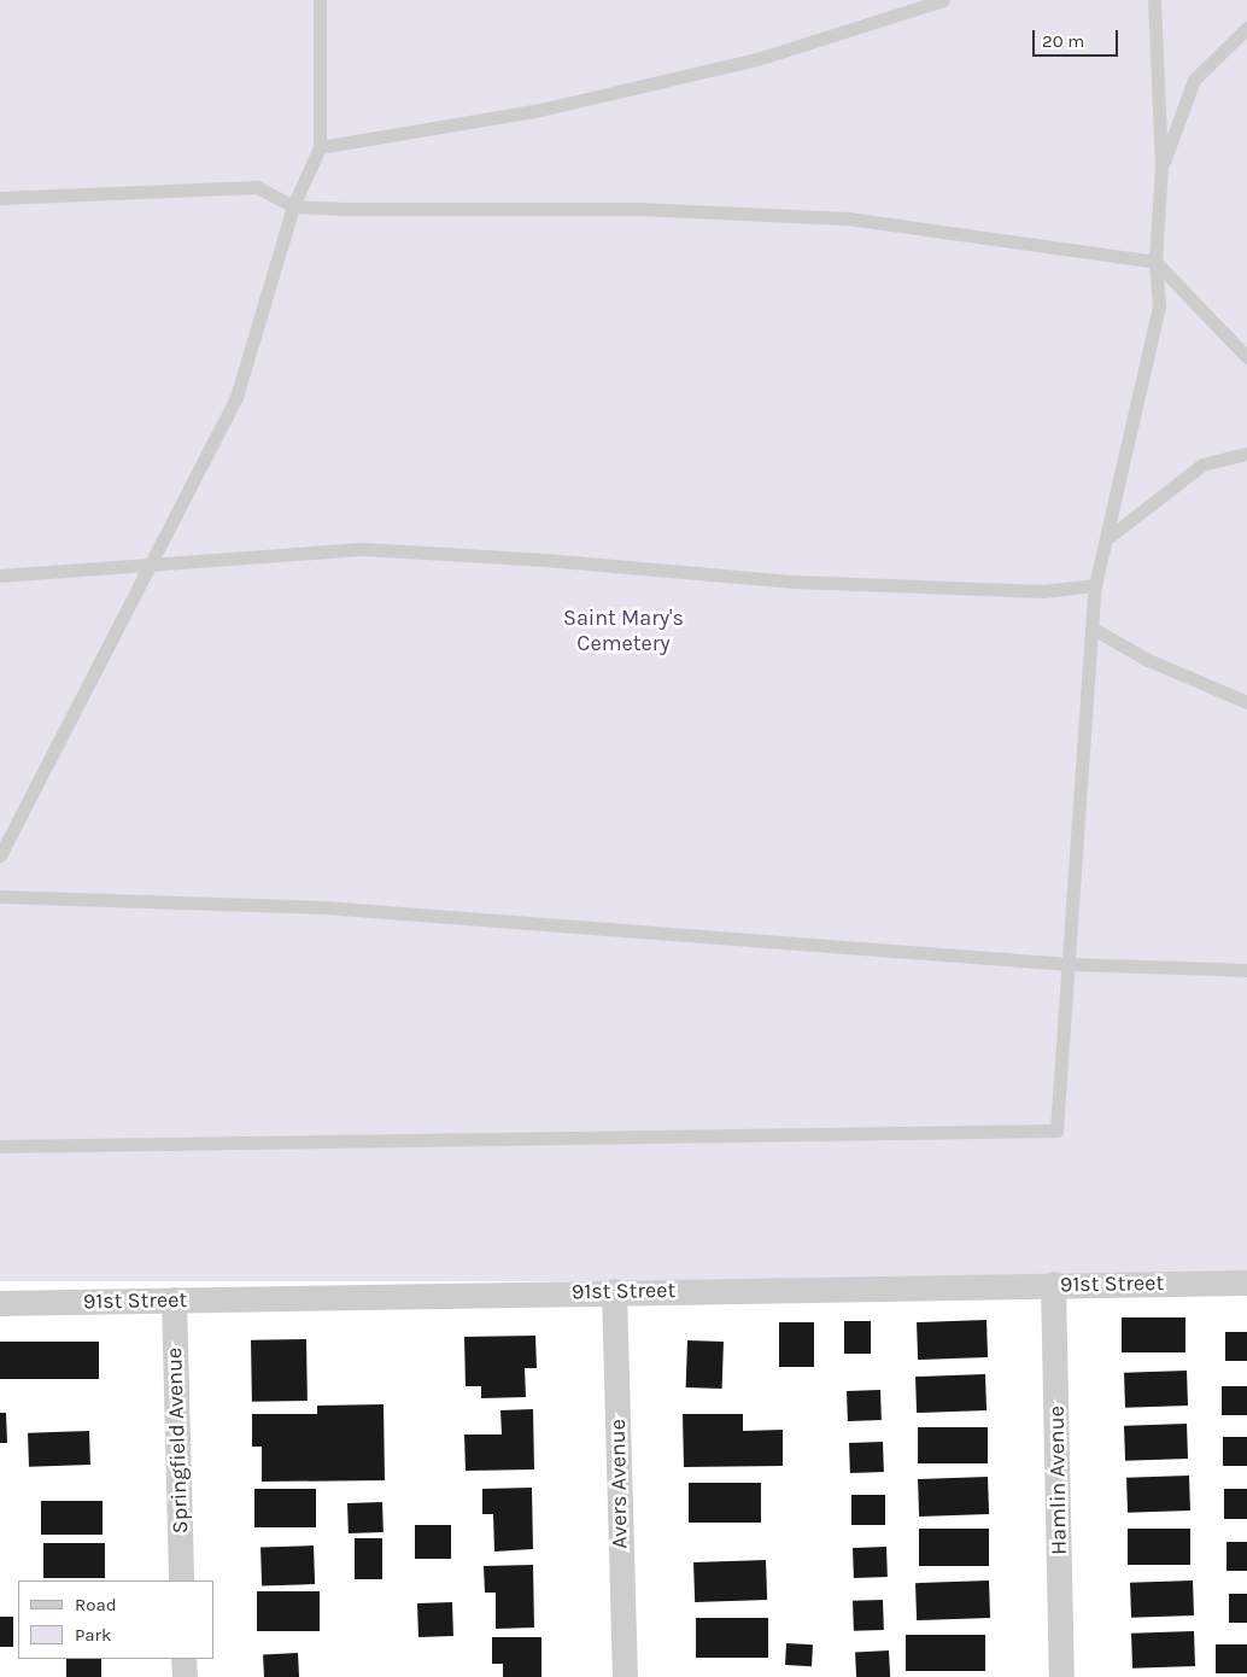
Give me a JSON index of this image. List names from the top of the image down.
{
  "streets": {
    "street": [
      "91st Street",
      "Springfield Avenue",
      "Hamlin Avenue",
      "Avers Avenue"
    ]
  },
  "crossings": [
    ["91st Street", "Springfield Avenue"],
    ["91st Street", "Hamlin Avenue"],
    ["91st Street", "Avers Avenue"]
  ],
  "parks": ["Saint Mary's Cemetery"],
  "legend": ["Road", "Park"],
  "scale_bar": "20 m"
}
